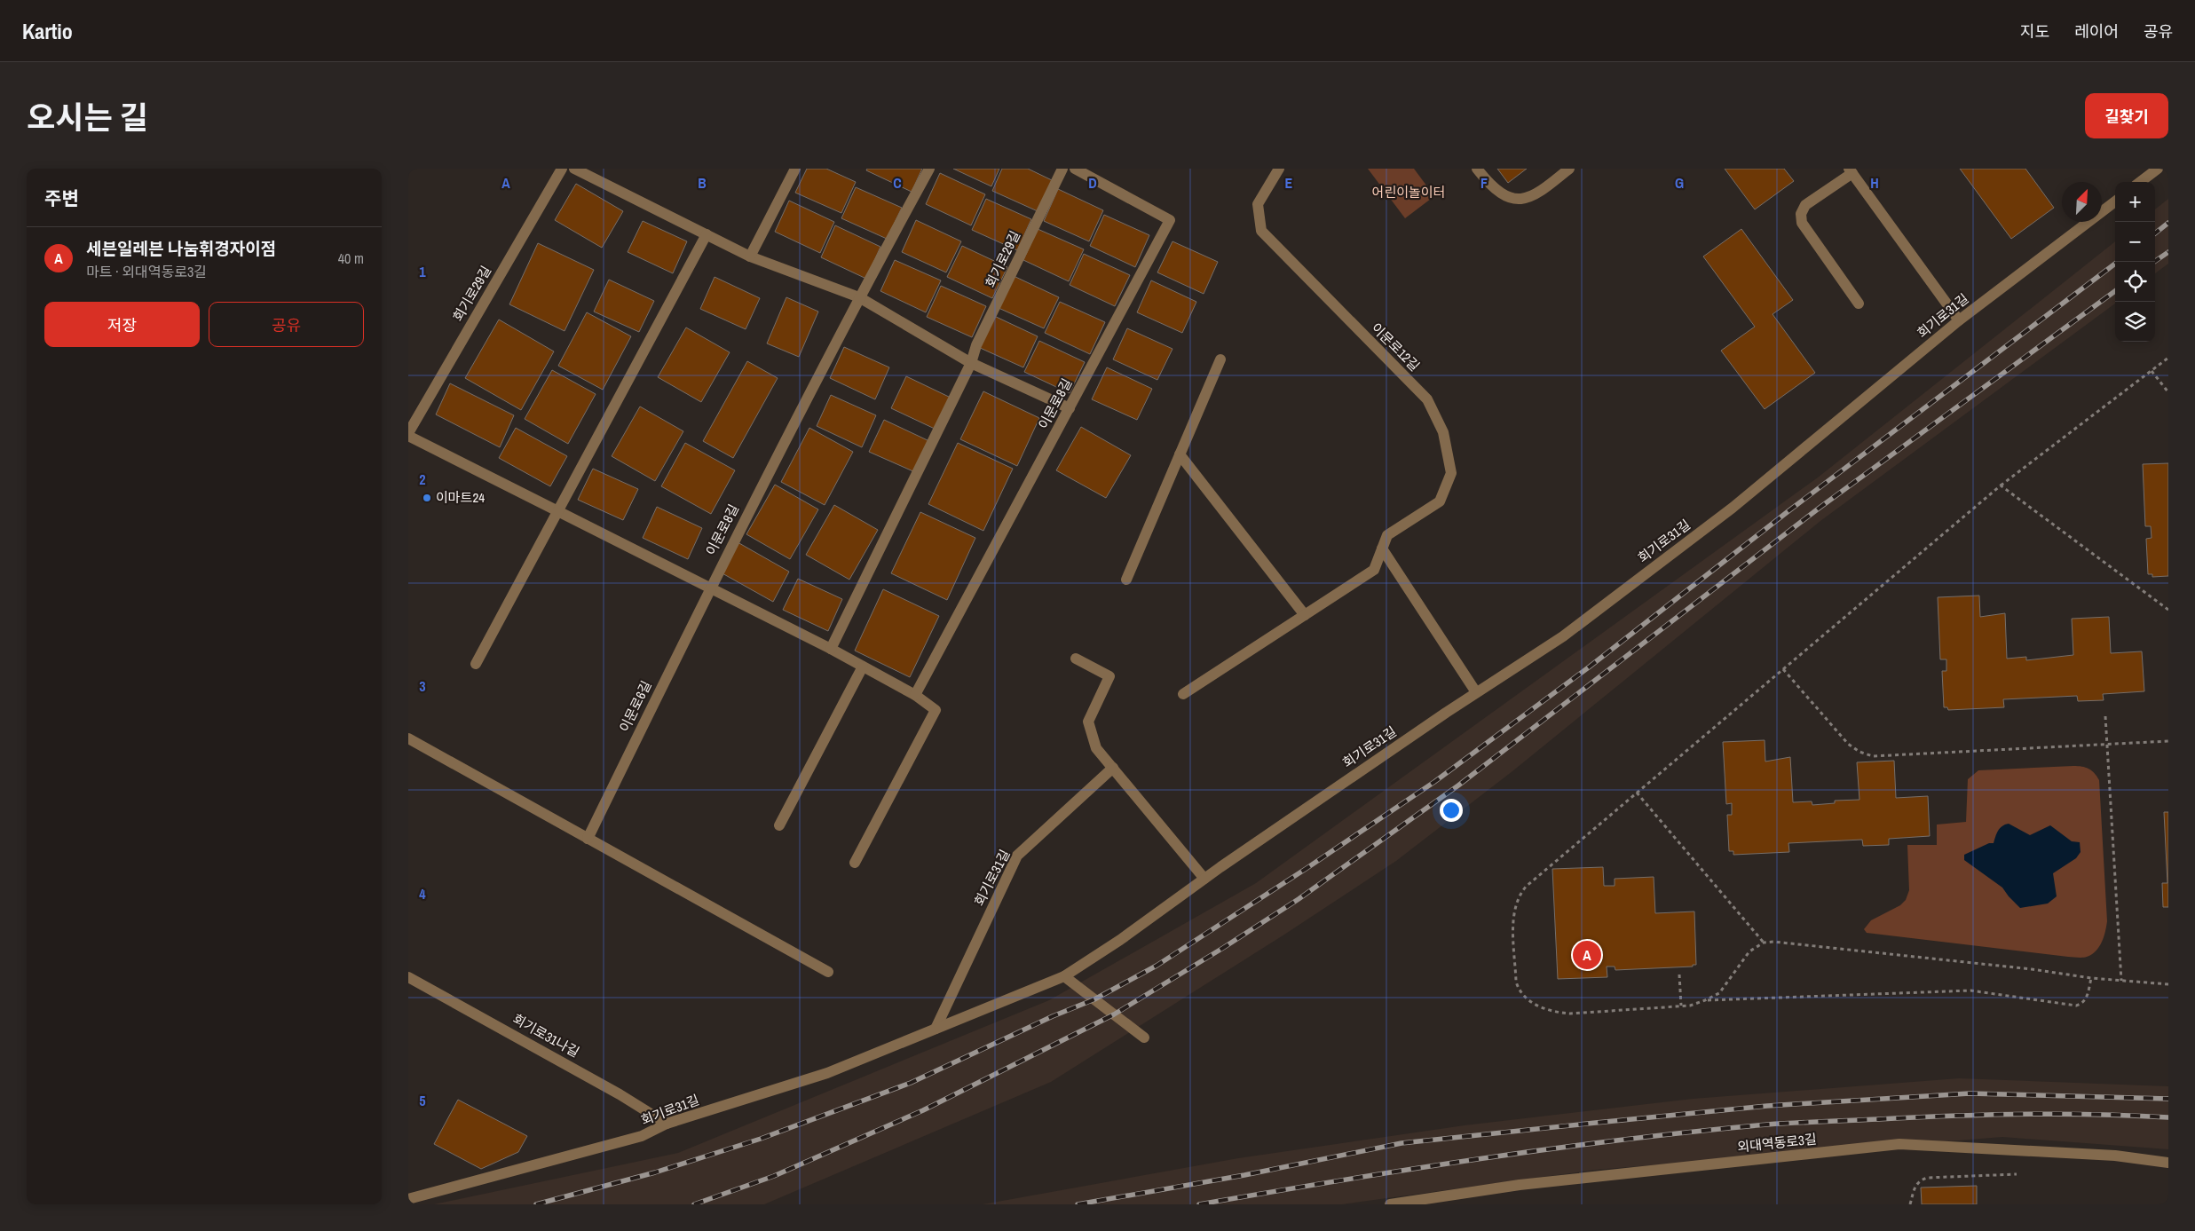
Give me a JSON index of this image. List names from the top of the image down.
{
  "streets": {
    "street": [
      "회기로29길",
      "회기로31길",
      "이문로12길",
      "이문로8길",
      "이문로6길",
      "회기로31나길",
      "외대역동로3길"
    ]
  },
  "crossings": [
    ["회기로31길", "회기로31나길"],
    ["이문로8길", "이문로6길"]
  ],
  "parks": ["어린이놀이터"],
  "places": ["이마트24"],
  "north": "top right",
  "page": {
    "header": "Kartio",
    "nav": ["지도", "레이어", "공유"],
    "title": "오시는 길",
    "buttons": [
      "길찾기",
      ["저장", "공유"]
    ],
    "heading": "주변",
    "map_buttons": ["+", "−"],
    "list": [
      {
        "mark": "A",
        "name": "세븐일레븐 나눔휘경자이점",
        "note": "마트 · 외대역동로3길",
        "value": "40 m"
      }
    ],
    "pins": "A"
  },
  "grid": {
    "columns": [
      "A",
      "B",
      "C",
      "D",
      "E",
      "F",
      "G",
      "H"
    ],
    "rows": [
      "1",
      "2",
      "3",
      "4",
      "5"
    ]
  }
}
